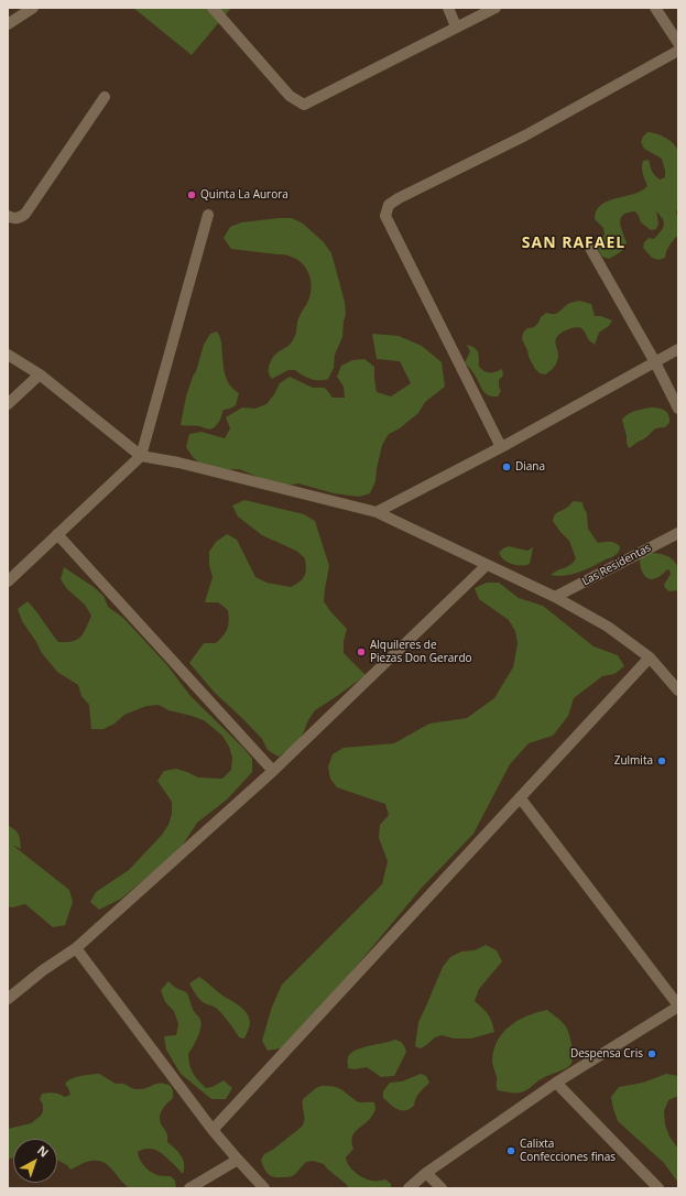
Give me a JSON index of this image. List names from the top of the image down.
{
  "streets": {
    "street": ["Las Residentas"]
  },
  "districts": ["SAN RAFAEL"],
  "places": [
    "Quinta La Aurora",
    "Diana",
    "Alquileres de Piezas Don Gerardo",
    "Zulmita",
    "Despensa Cris",
    "Calixta Confecciones finas"
  ],
  "north": "top right"
}
